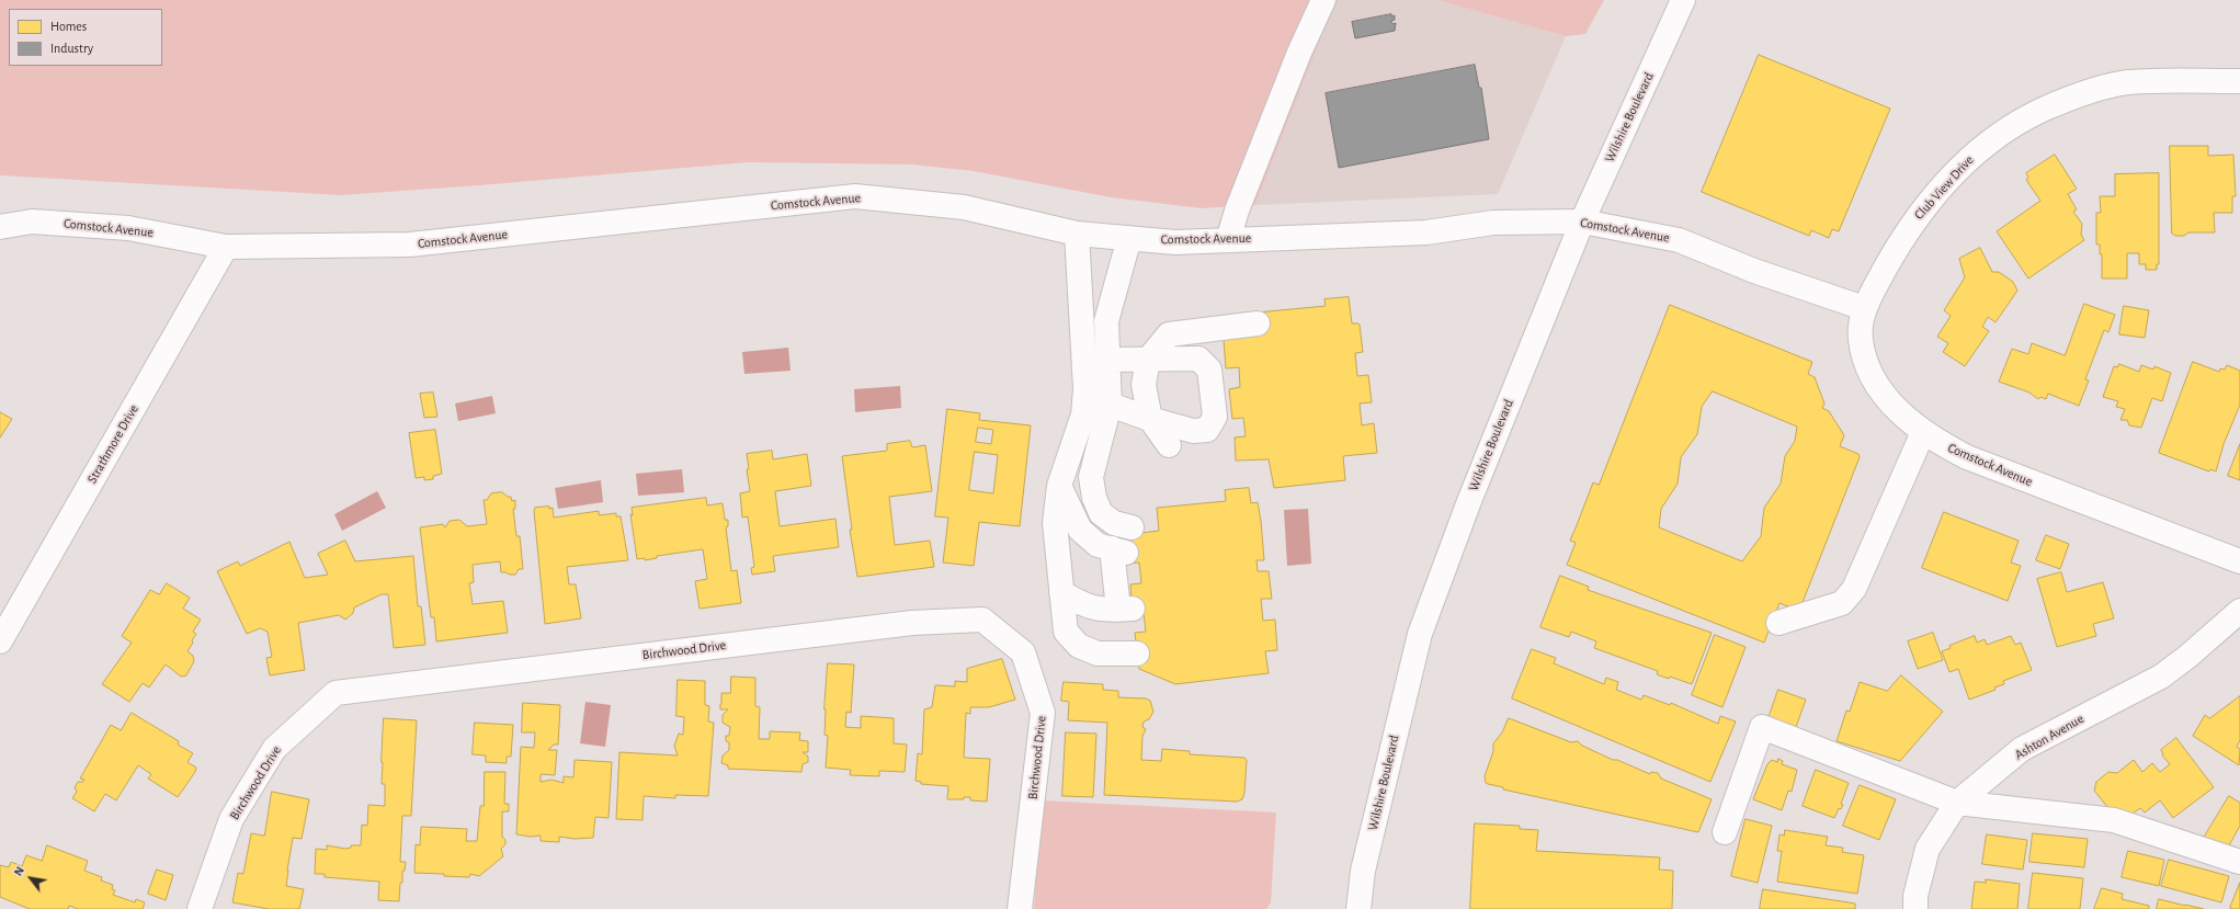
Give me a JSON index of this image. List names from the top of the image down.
{
  "streets": {
    "street": [
      "Wilshire Boulevard",
      "Club View Drive",
      "Comstock Avenue",
      "Strathmore Drive",
      "Birchwood Drive",
      "Ashton Avenue"
    ]
  },
  "crossings": [
    ["Wilshire Boulevard", "Comstock Avenue"],
    ["Club View Drive", "Comstock Avenue"],
    ["Comstock Avenue", "Strathmore Drive"]
  ],
  "legend": ["Homes", "Industry"],
  "north": "top left"
}
